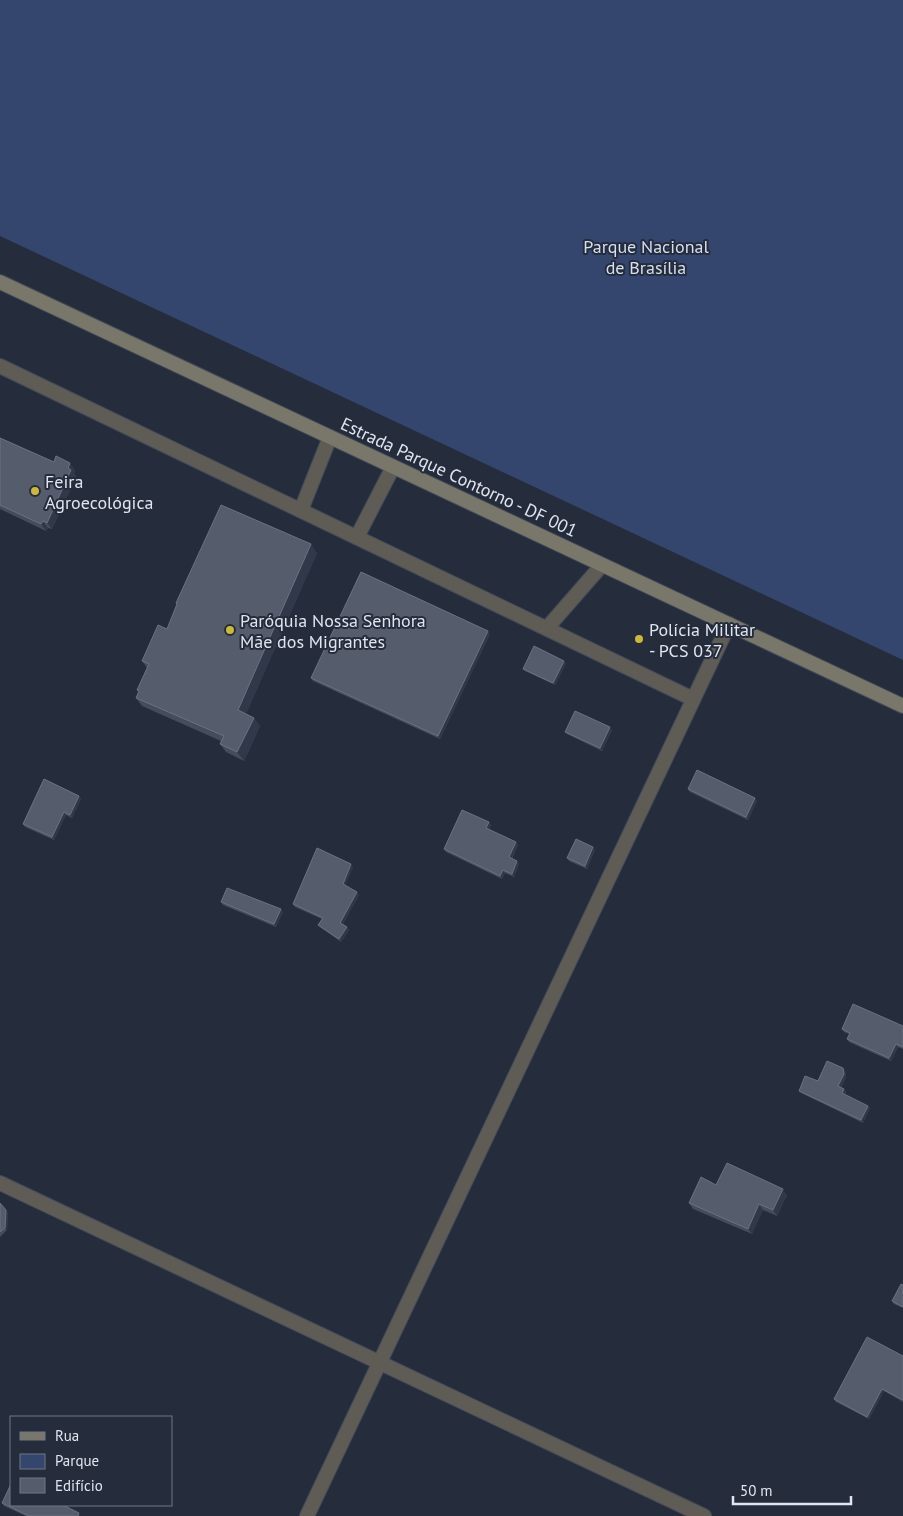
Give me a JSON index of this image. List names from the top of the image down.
{
  "streets": {
    "main road": ["Estrada Parque Contorno - DF 001"]
  },
  "parks": ["Parque Nacional de Brasília"],
  "places": ["Feira Agroecológica", "Paróquia Nossa Senhora Mãe dos Migrantes", "Polícia Militar - PCS 037"],
  "legend": ["Rua", "Parque", "Edifício"],
  "scale_bar": "50 m"
}
